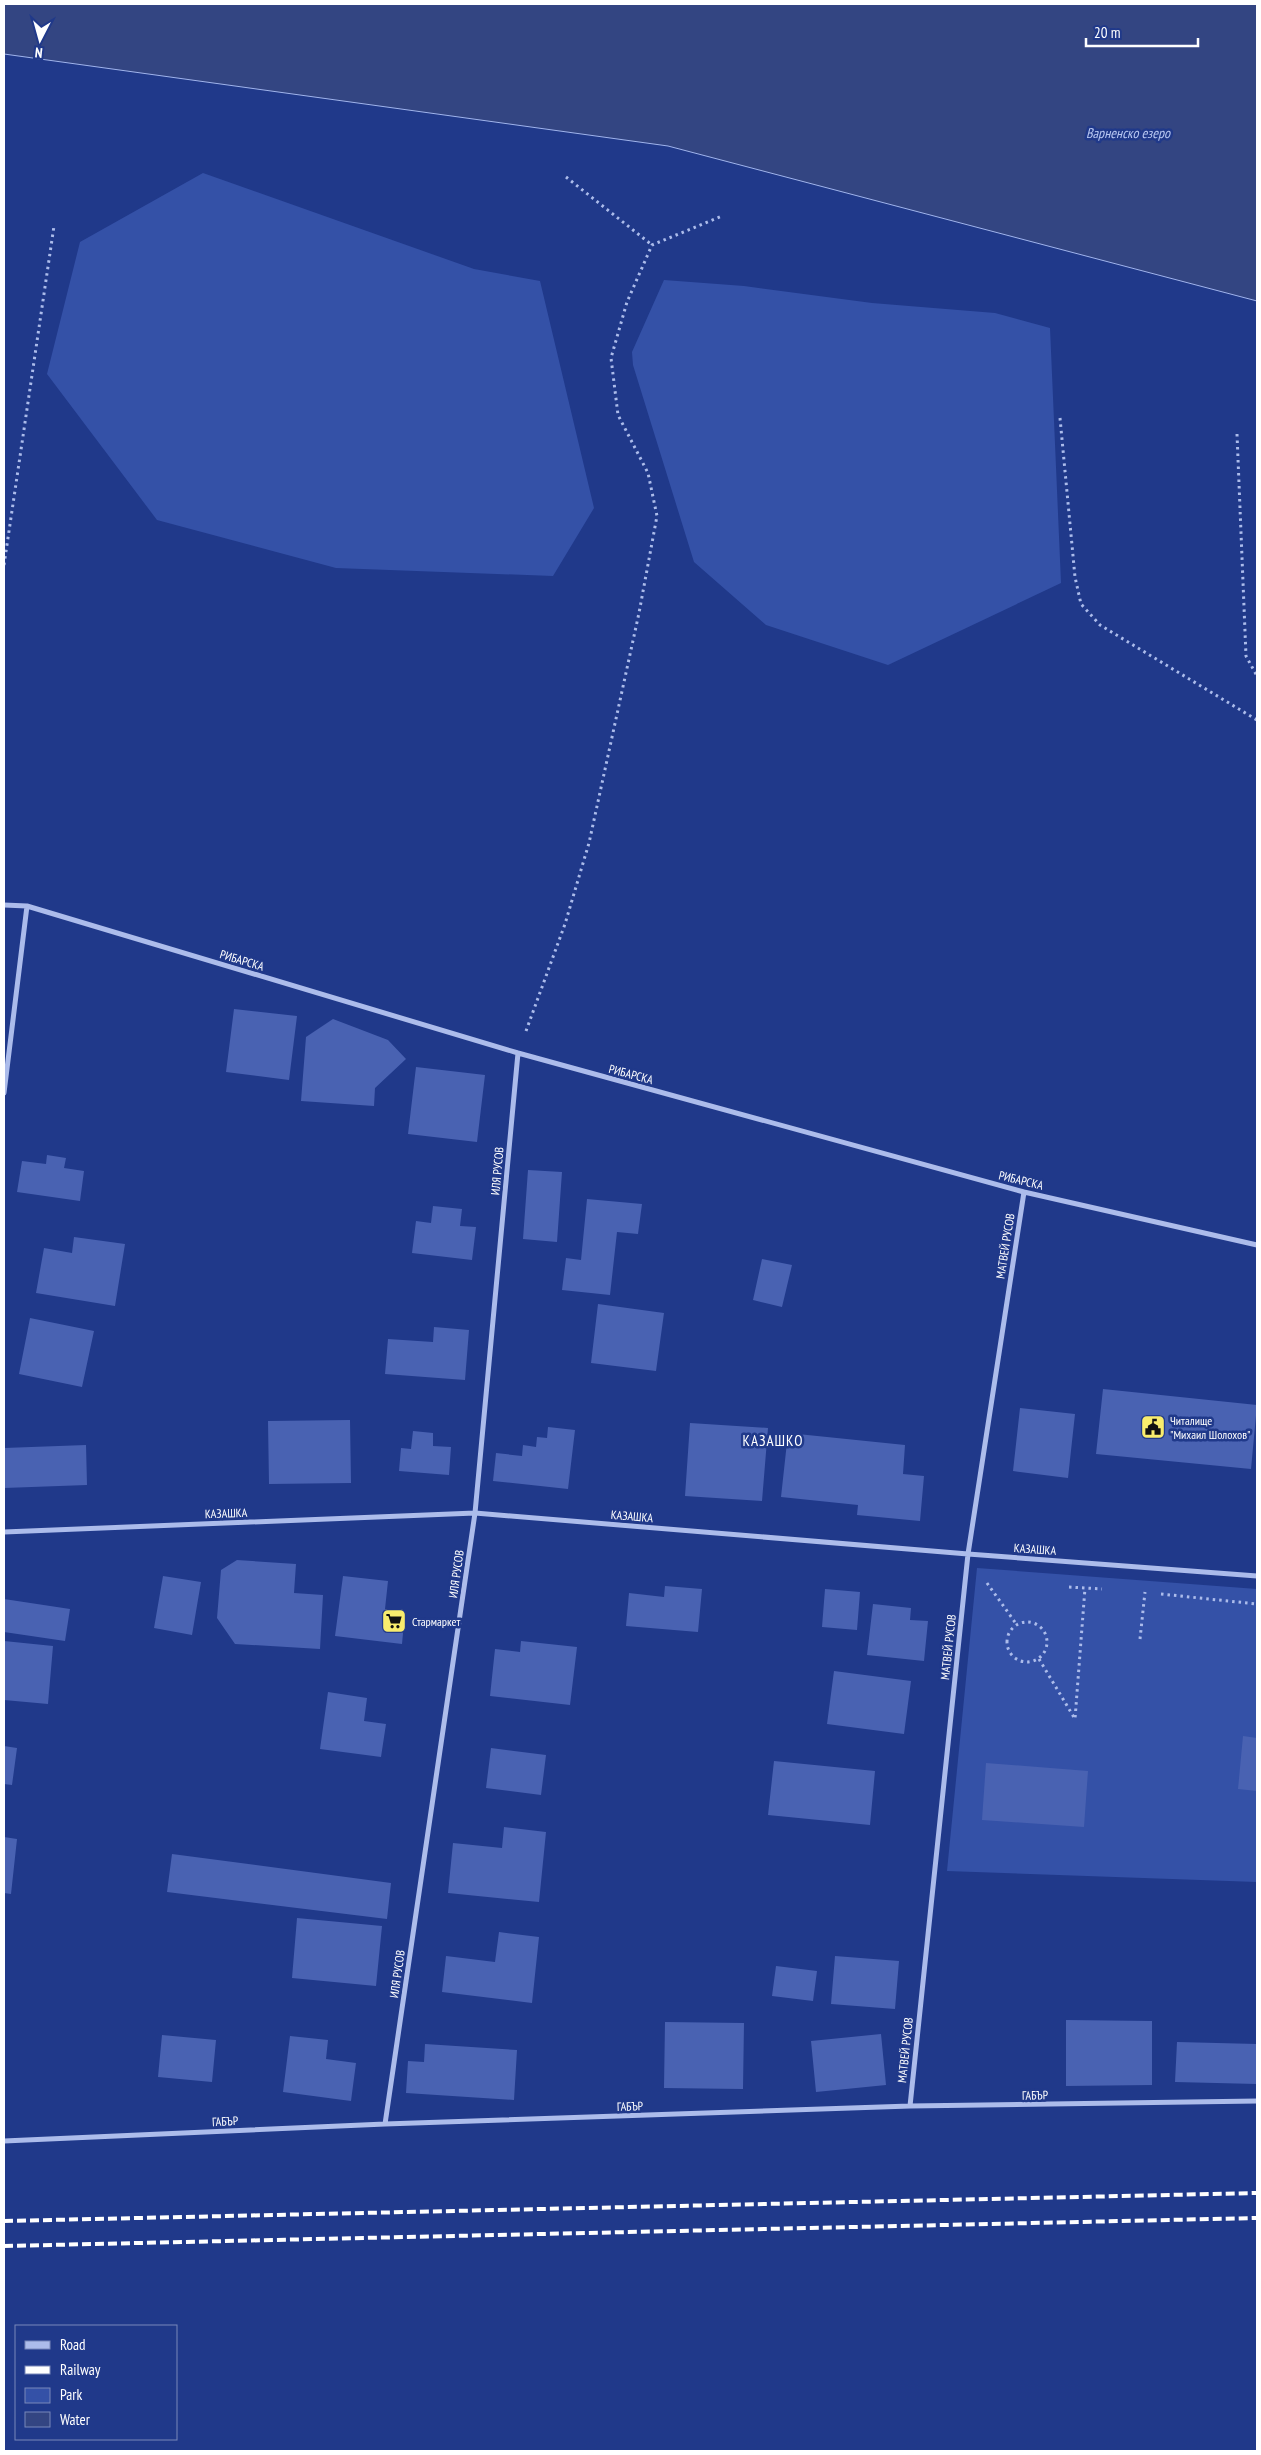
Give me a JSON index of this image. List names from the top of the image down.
{
  "streets": {
    "street": [
      "РИБАРСКА",
      "ИЛЯ РУСОВ",
      "МАТВЕЙ РУСОВ",
      "КАЗАШКА",
      "ГАБЪР"
    ]
  },
  "crossings": [
    ["РИБАРСКА", "ИЛЯ РУСОВ"],
    ["РИБАРСКА", "МАТВЕЙ РУСОВ"],
    ["ИЛЯ РУСОВ", "КАЗАШКА"],
    ["ИЛЯ РУСОВ", "ГАБЪР"],
    ["МАТВЕЙ РУСОВ", "КАЗАШКА"],
    ["МАТВЕЙ РУСОВ", "ГАБЪР"]
  ],
  "districts": ["КАЗАШКО"],
  "water": ["Варненско езеро"],
  "places": {
    "public building": ["Читалище \"Михаил Шолохов\""],
    "supermarket": ["Стармаркет"]
  },
  "legend": [
    "Road",
    "Railway",
    "Park",
    "Water"
  ],
  "scale_bar": "20 m",
  "north": "bottom"
}
